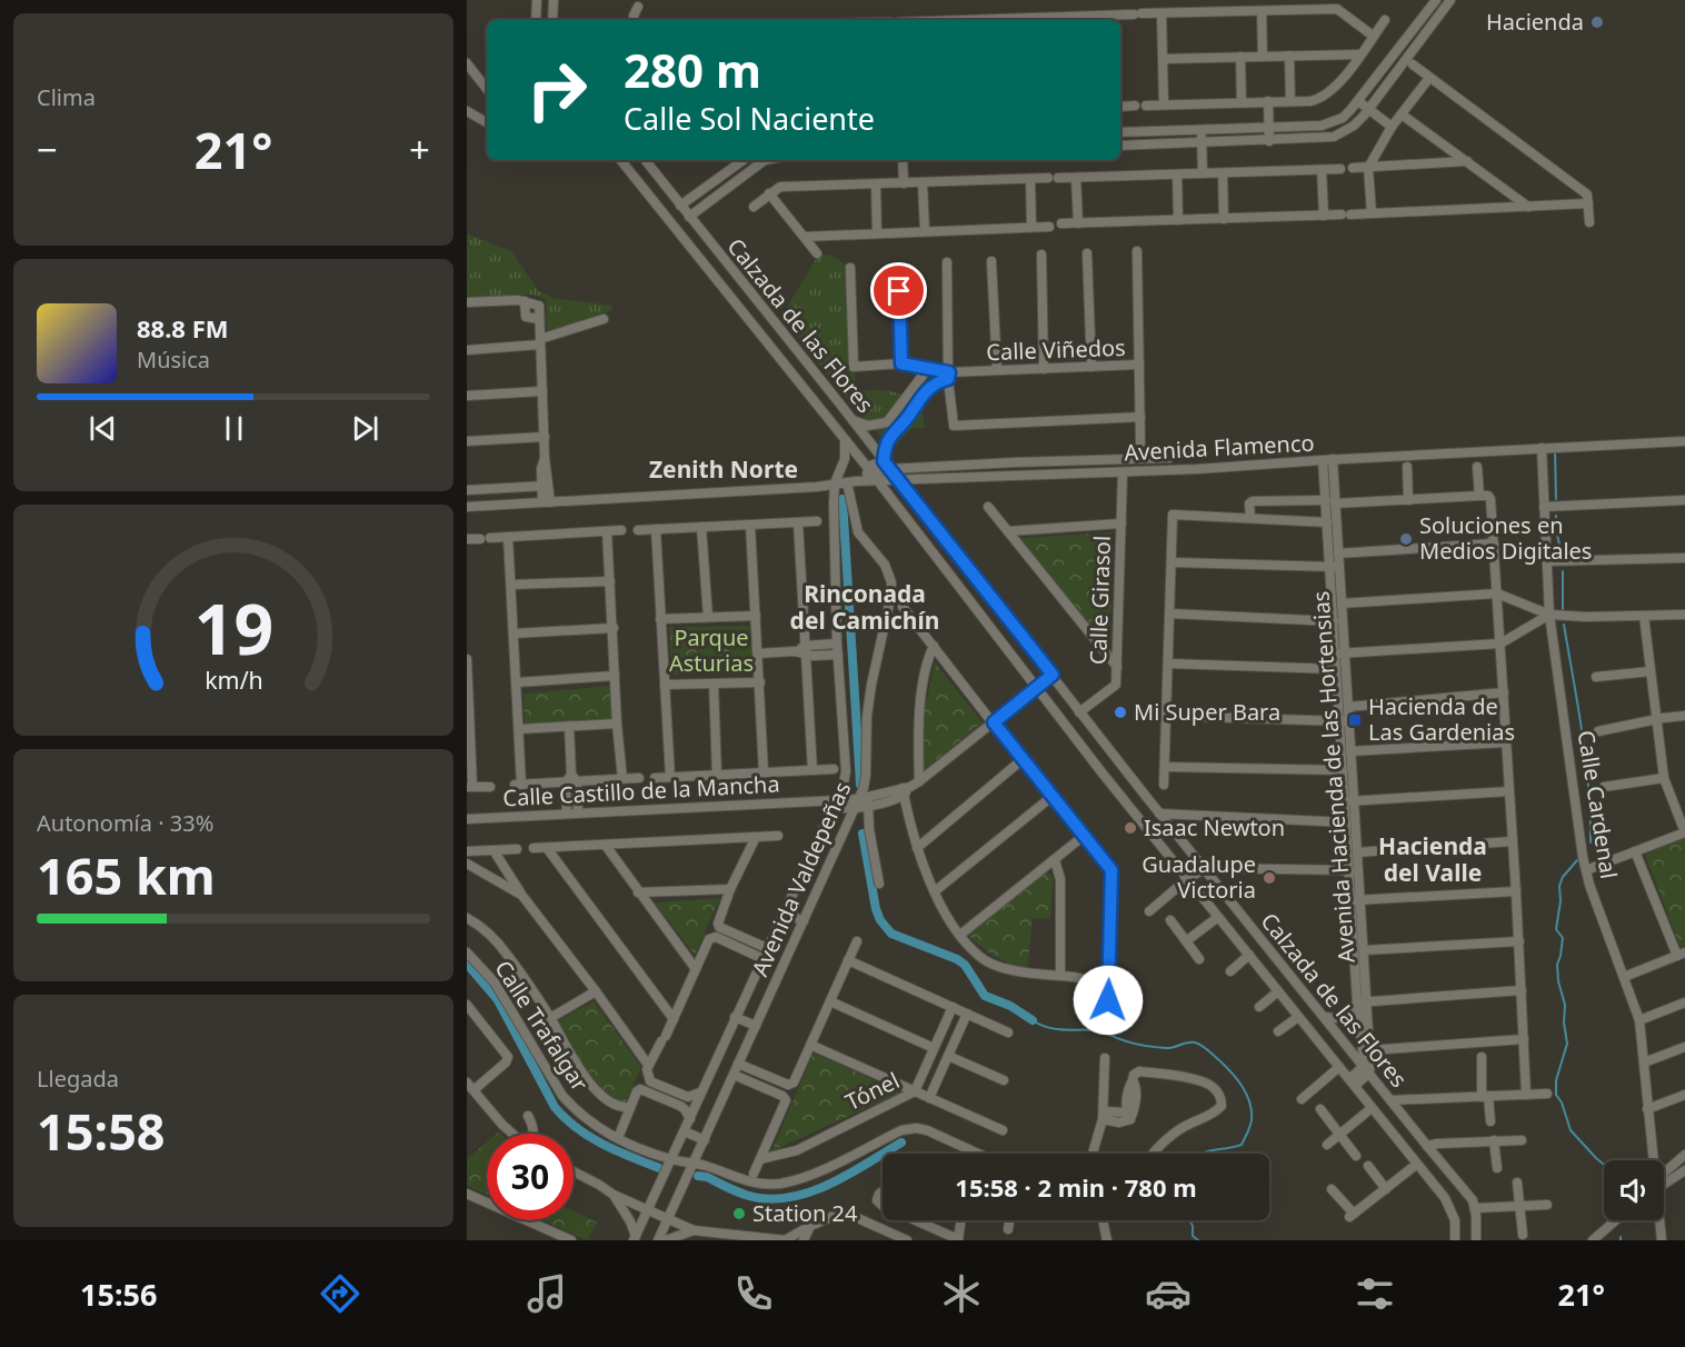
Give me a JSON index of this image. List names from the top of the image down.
{
  "streets": {
    "street": [
      "Calzada de las Flores",
      "Calle Viñedos",
      "Avenida Flamenco",
      "Calle Girasol",
      "Avenida Hacienda de las Hortensias",
      "Calle Castillo de la Mancha",
      "Calle Cardenal",
      "Avenida Valdepeñas",
      "Calle Trafalgar",
      "Tónel"
    ]
  },
  "crossings": [
    ["Calzada de las Flores", "Avenida Flamenco"],
    ["Calzada de las Flores", "Calle Girasol"],
    ["Calzada de las Flores", "Avenida Hacienda de las Hortensias"],
    ["Calzada de las Flores", "Avenida Valdepeñas"],
    ["Avenida Flamenco", "Calle Girasol"],
    ["Avenida Flamenco", "Avenida Hacienda de las Hortensias"],
    ["Avenida Flamenco", "Calle Cardenal"],
    ["Avenida Flamenco", "Avenida Valdepeñas"],
    ["Calle Castillo de la Mancha", "Avenida Valdepeñas"],
    ["Avenida Valdepeñas", "Calle Trafalgar"]
  ],
  "districts": ["Zenith Norte", "Rinconada del Camichín", "Hacienda del Valle"],
  "parks": ["Parque Asturias"],
  "places": {
    "other": [
      "Hacienda",
      "Soluciones en Medios Digitales",
      "Mi Super Bara",
      "Isaac Newton",
      "Guadalupe Victoria",
      "Station 24"
    ],
    "transit": ["Hacienda de Las Gardenias"]
  },
  "page": {
    "tile": [
      "Clima",
      ["Autonomía · 33%", "165 km"],
      ["Llegada", "15:58"]
    ],
    "turn": ["280 m", "Calle Sol Naciente"],
    "heat": ["−", "21°", "+"],
    "song": ["88.8 FM", "Música"],
    "limit": "30",
    "trip": "15:58 · 2 min · 780 m",
    "tabs": ["15:56", "21°"],
    "gauge": ["19", "km/h"]
  }
}
